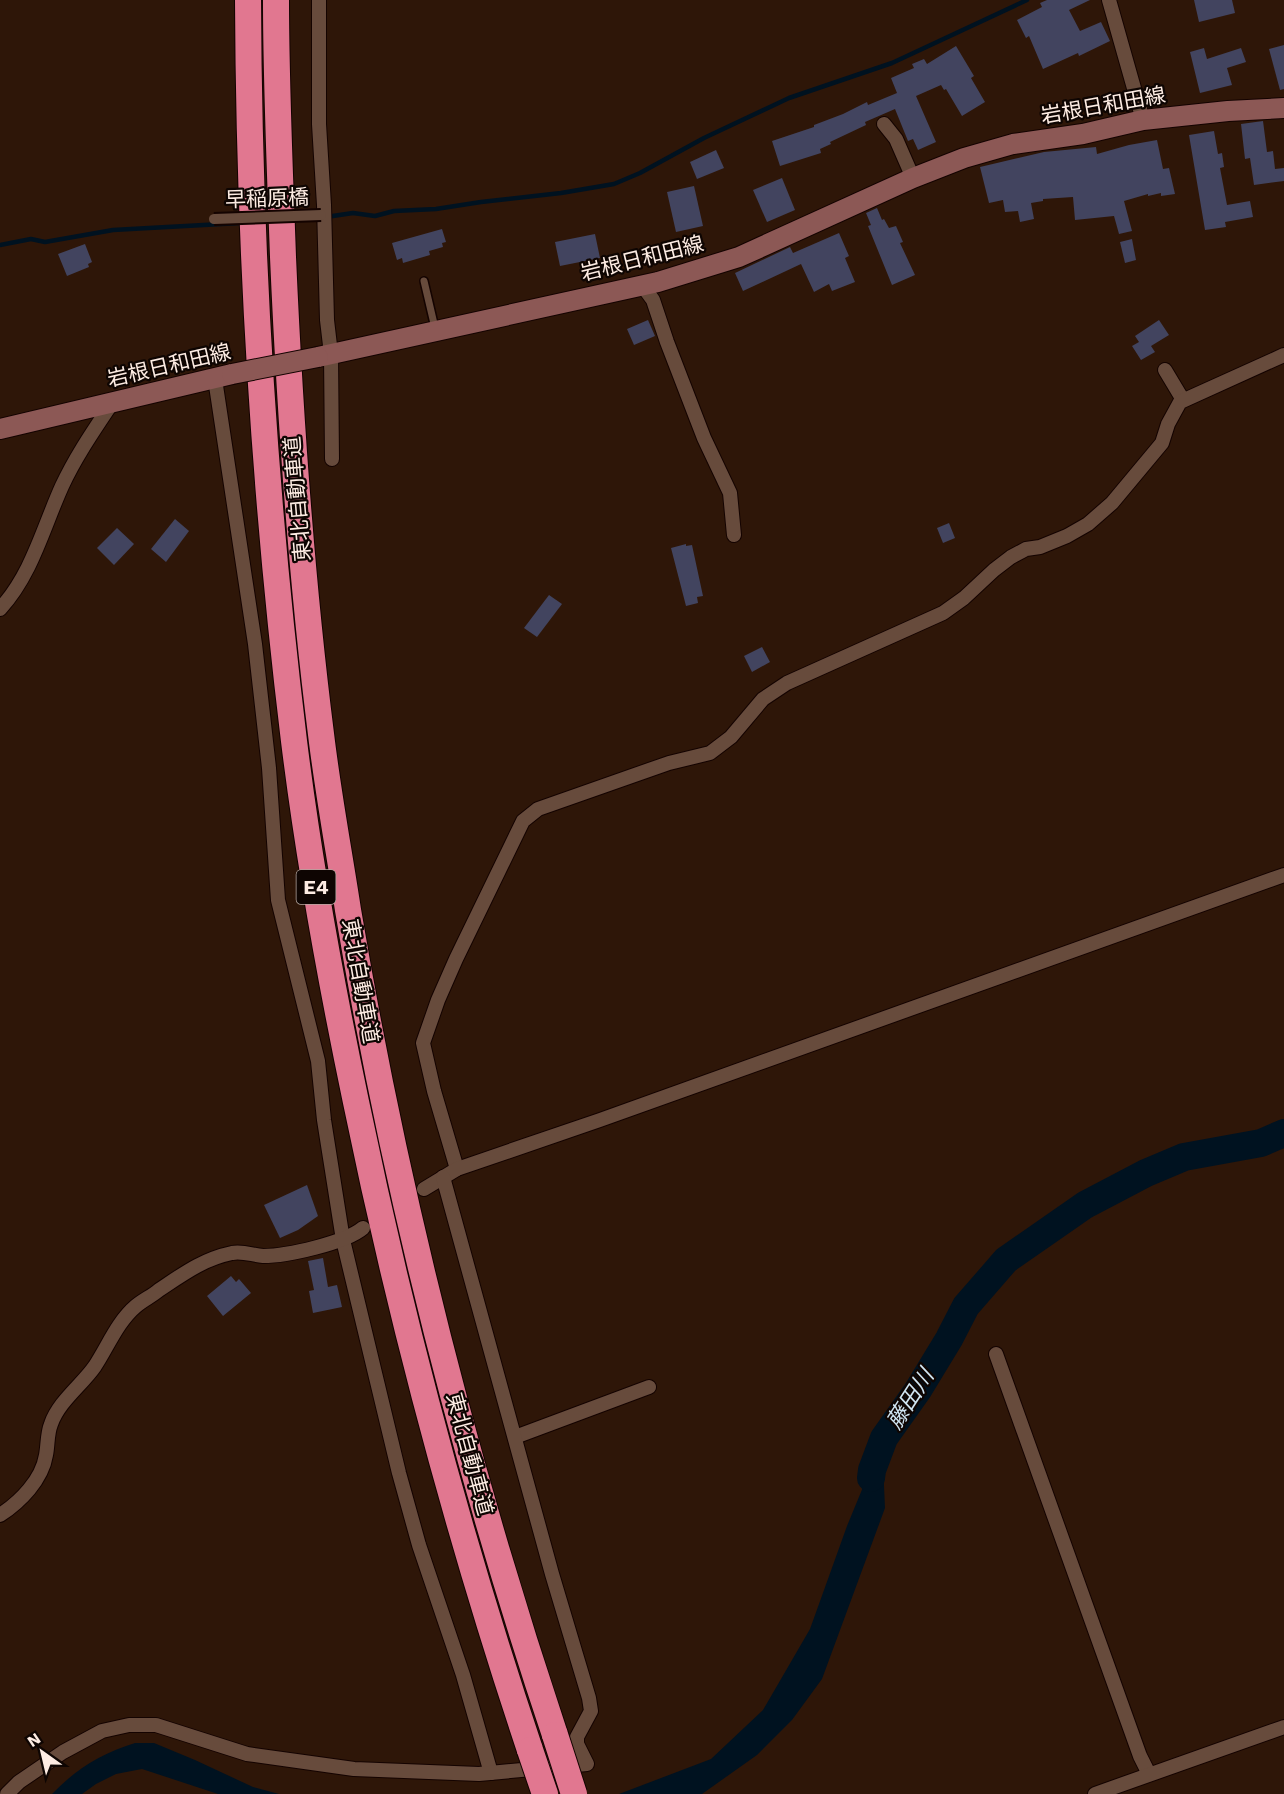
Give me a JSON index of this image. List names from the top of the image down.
{
  "streets": {
    "highway": ["東北自動車道", "E4"],
    "main road": ["岩根日和田線"],
    "street": ["早稲原橋"]
  },
  "water": ["藤田川"],
  "north": "top left"
}
